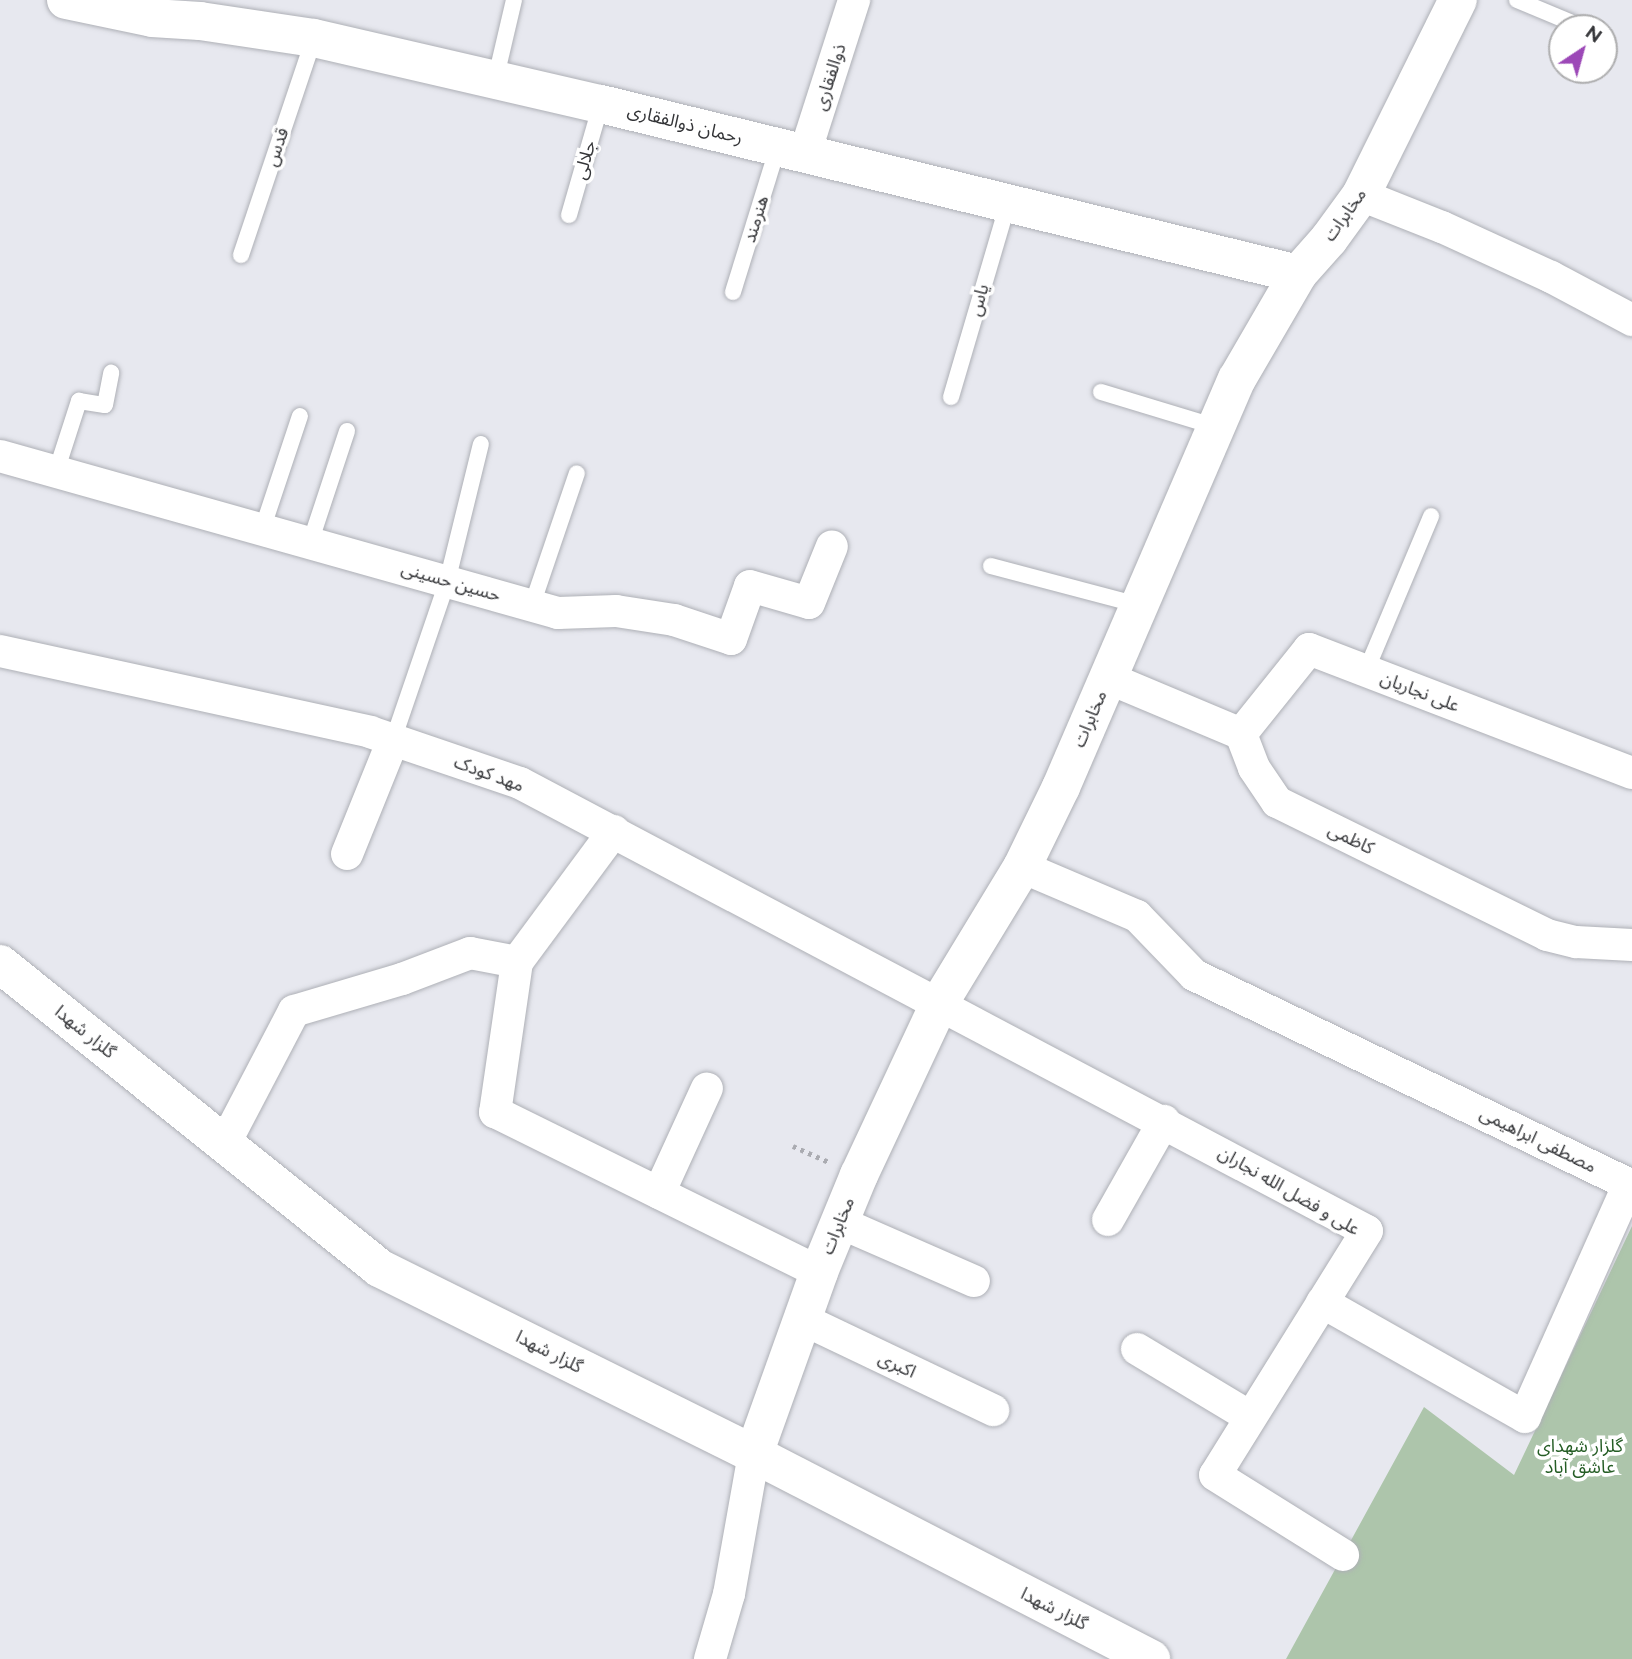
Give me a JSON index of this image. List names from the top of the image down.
{
  "streets": {
    "street": [
      "ذوالفقاری",
      "رحمان ذوالفقاری",
      "مخابرات",
      "حسین حسینی",
      "علی نجاریان",
      "مهد کودک",
      "کاظمی",
      "گلزار شهدا",
      "مصطفی ابراهیمی",
      "علی و فضل الله نجاران",
      "اکبری"
    ],
    "lane": [
      "قدس",
      "جلالی",
      "هنرمند",
      "یاس"
    ]
  },
  "crossings": [
    ["ذوالفقاری", "رحمان ذوالفقاری"],
    ["ذوالفقاری", "هنرمند"],
    ["رحمان ذوالفقاری", "قدس"],
    ["رحمان ذوالفقاری", "جلالی"],
    ["رحمان ذوالفقاری", "مخابرات"],
    ["رحمان ذوالفقاری", "هنرمند"],
    ["رحمان ذوالفقاری", "یاس"],
    ["مخابرات", "مهد کودک"],
    ["مخابرات", "گلزار شهدا"],
    ["مخابرات", "مصطفی ابراهیمی"],
    ["مخابرات", "علی و فضل الله نجاران"],
    ["مخابرات", "اکبری"],
    ["علی نجاریان", "کاظمی"],
    ["مهد کودک", "علی و فضل الله نجاران"],
    ["مصطفی ابراهیمی", "علی و فضل الله نجاران"]
  ],
  "parks": ["گلزار شهدای عاشق آباد"],
  "north": "top right"
}
